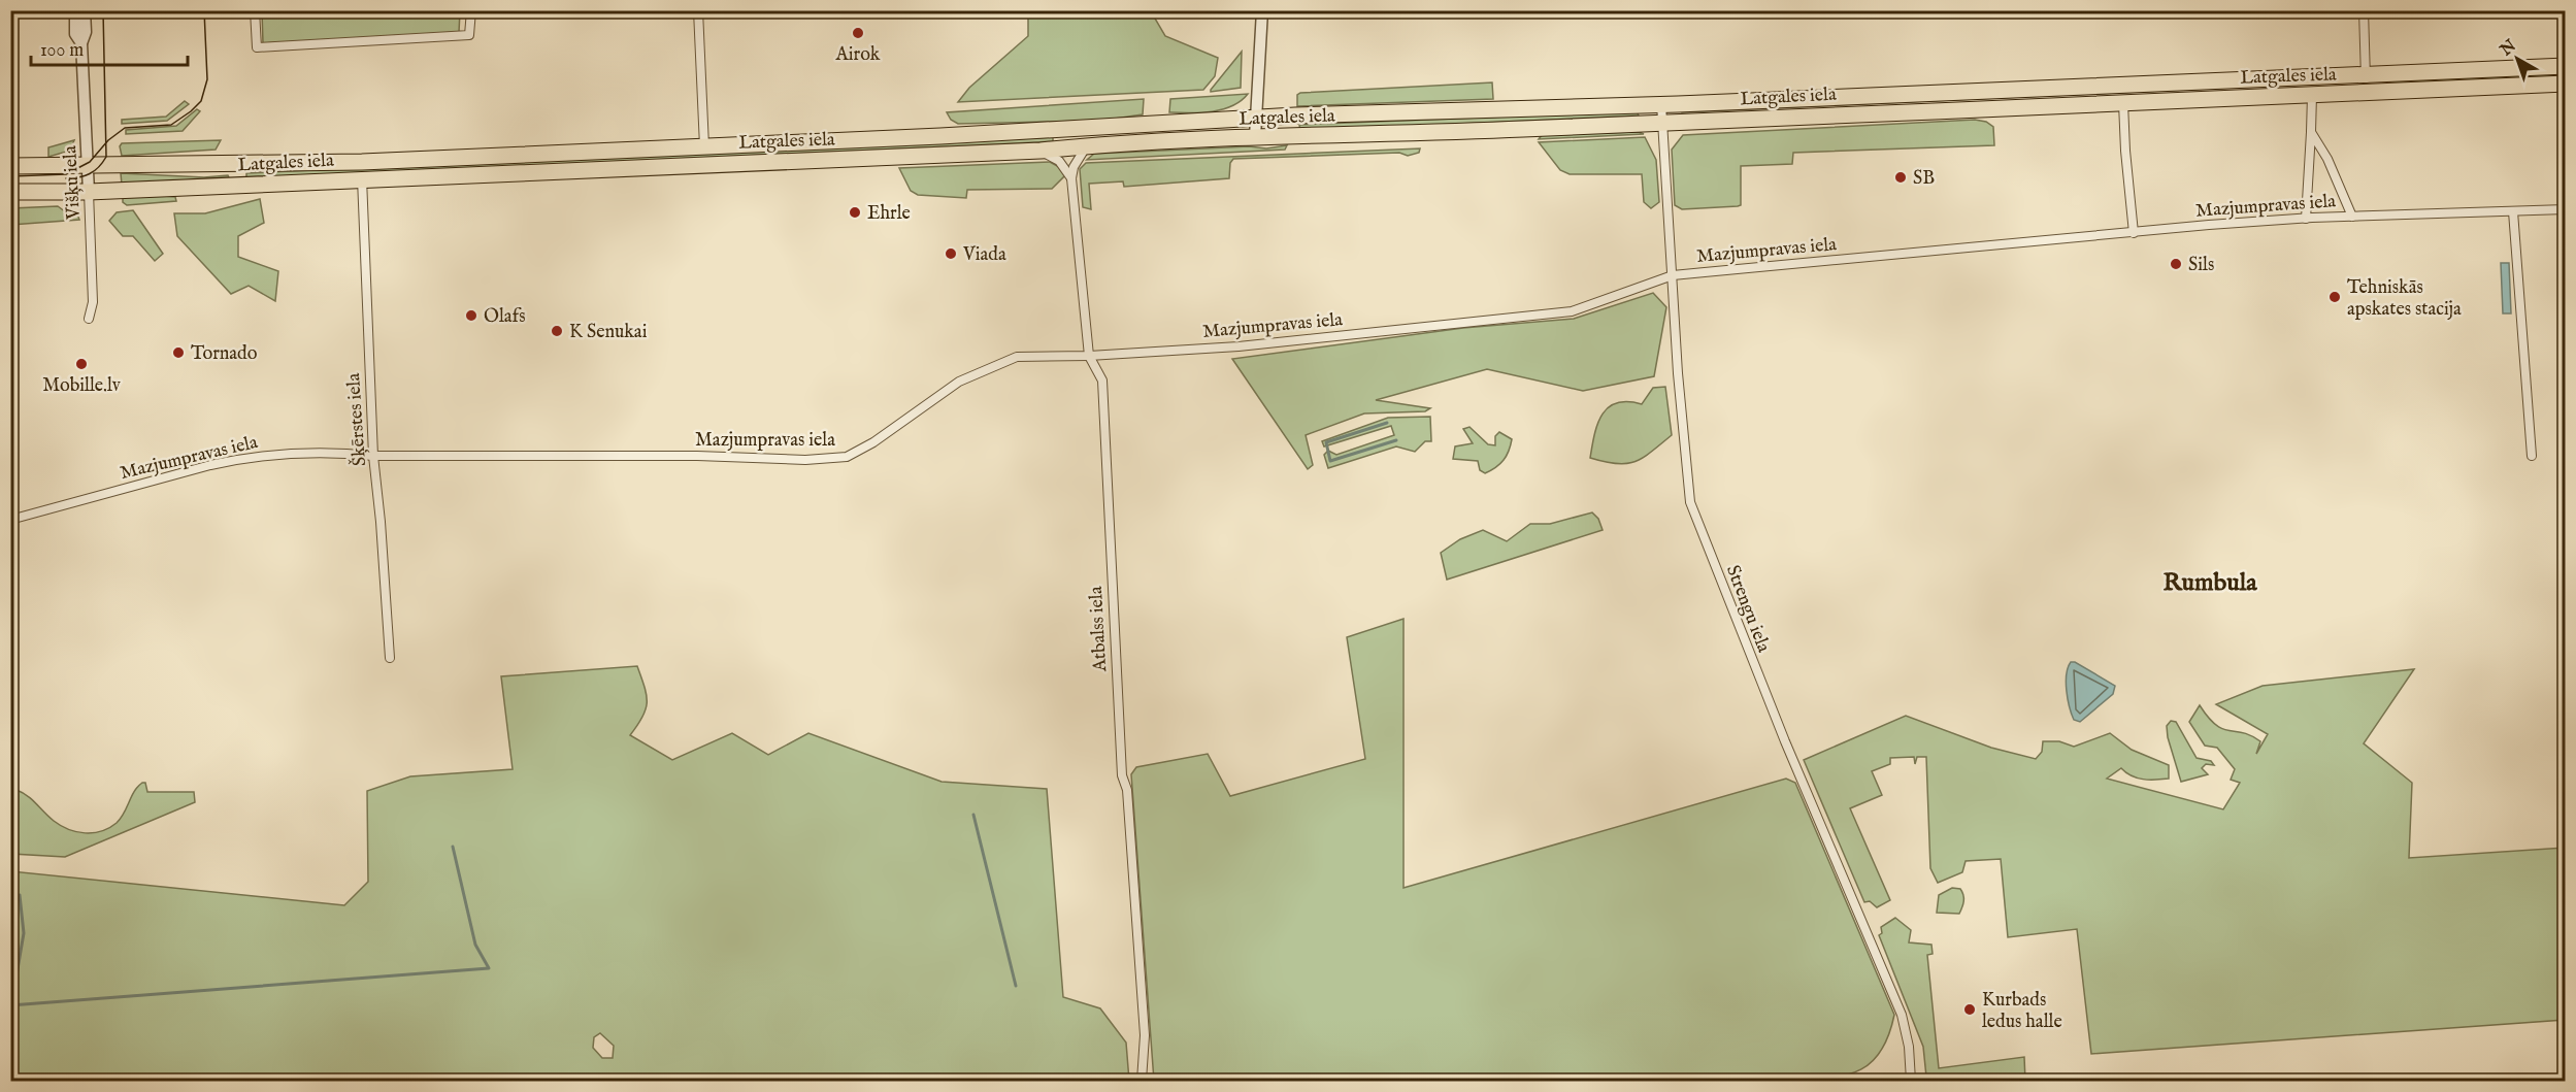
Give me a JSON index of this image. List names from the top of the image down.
{
  "streets": {
    "highway": ["Latgales iela"],
    "street": [
      "Višķu iela",
      "Mazjumpravas iela",
      "Šķērstes iela",
      "Strengu iela",
      "Atbalss iela"
    ]
  },
  "crossings": [
    ["Latgales iela", "Višķu iela"],
    ["Latgales iela", "Šķērstes iela"],
    ["Latgales iela", "Strengu iela"],
    ["Latgales iela", "Atbalss iela"],
    ["Mazjumpravas iela", "Šķērstes iela"],
    ["Mazjumpravas iela", "Strengu iela"],
    ["Mazjumpravas iela", "Atbalss iela"]
  ],
  "districts": ["Rumbula"],
  "places": [
    "Airok",
    "SB",
    "Ehrle",
    "Viada",
    "Sils",
    "Tehniskās apskates stacija",
    "Olafs",
    "K Senukai",
    "Tornado",
    "Mobille.lv",
    "Kurbads ledus halle"
  ],
  "scale_bar": "100 m",
  "north": "top left"
}
